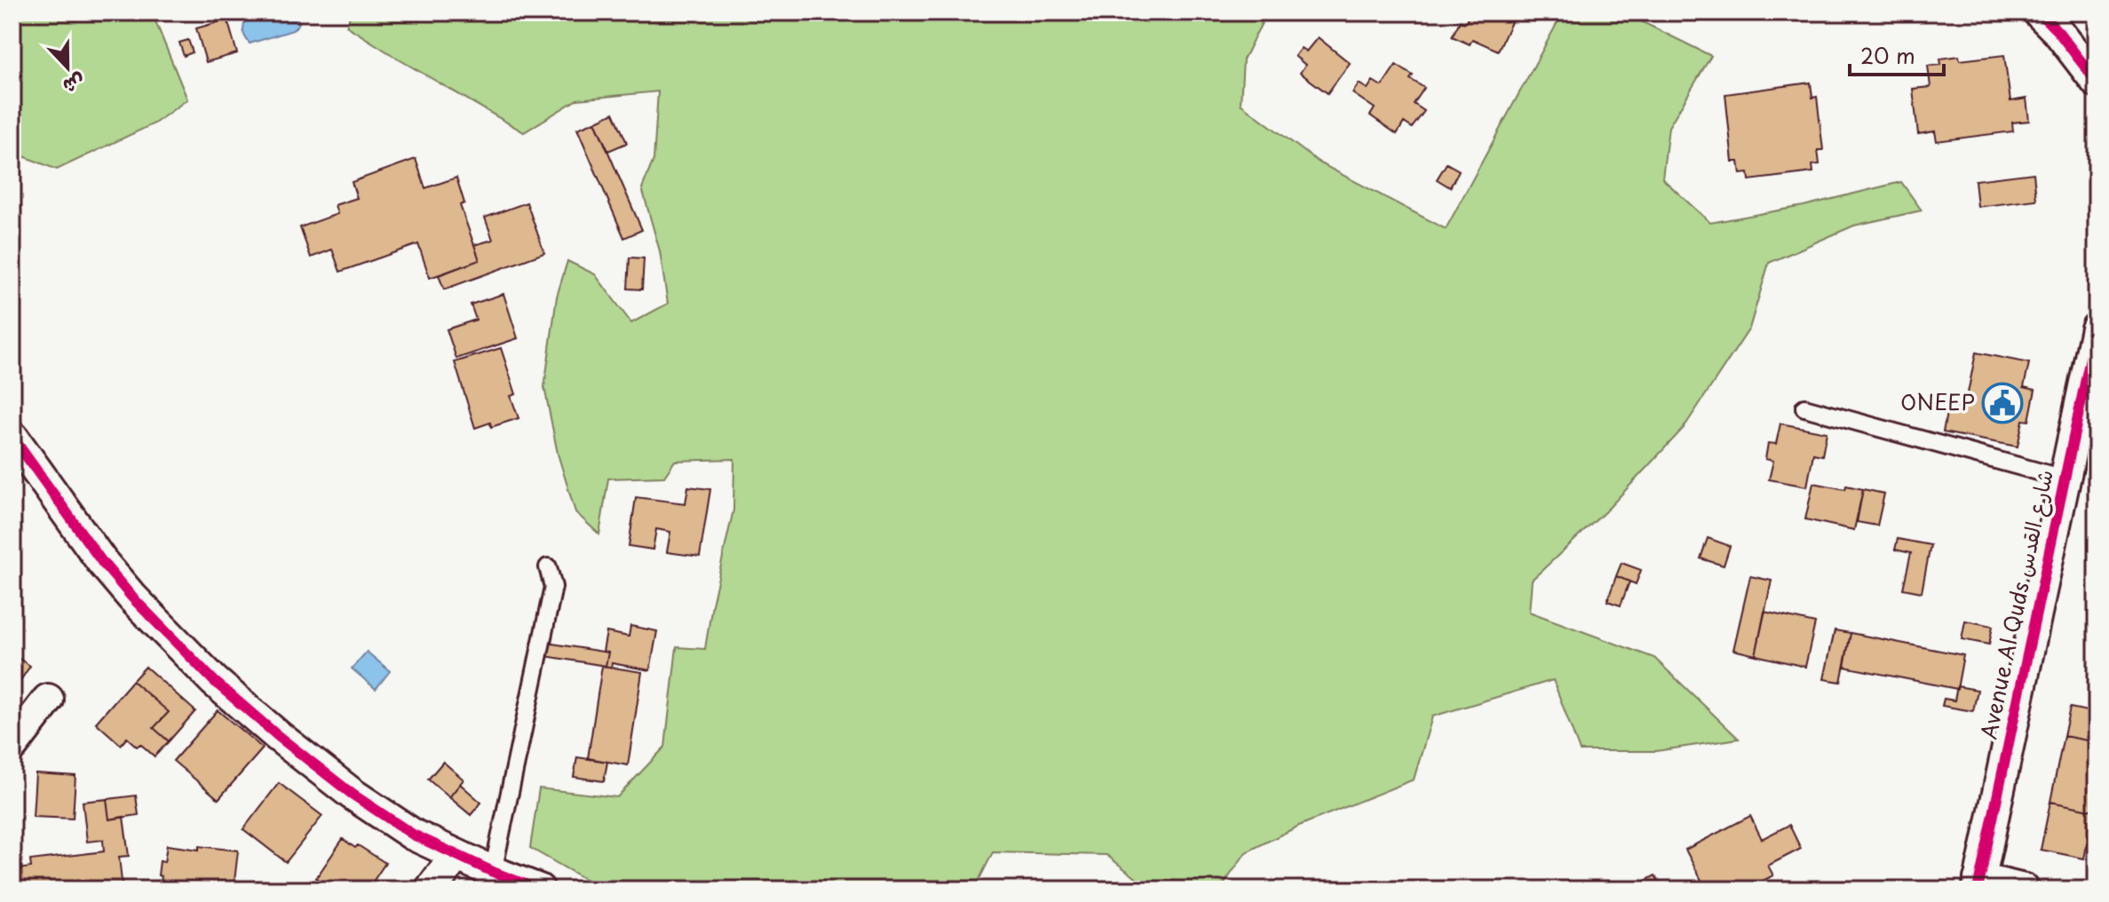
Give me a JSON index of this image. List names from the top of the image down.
{
  "streets": {
    "street": ["Avenue Al Quds شارع القدس"]
  },
  "places": {
    "public building": ["ONEEP"]
  },
  "scale_bar": "20 m",
  "north": "bottom"
}
